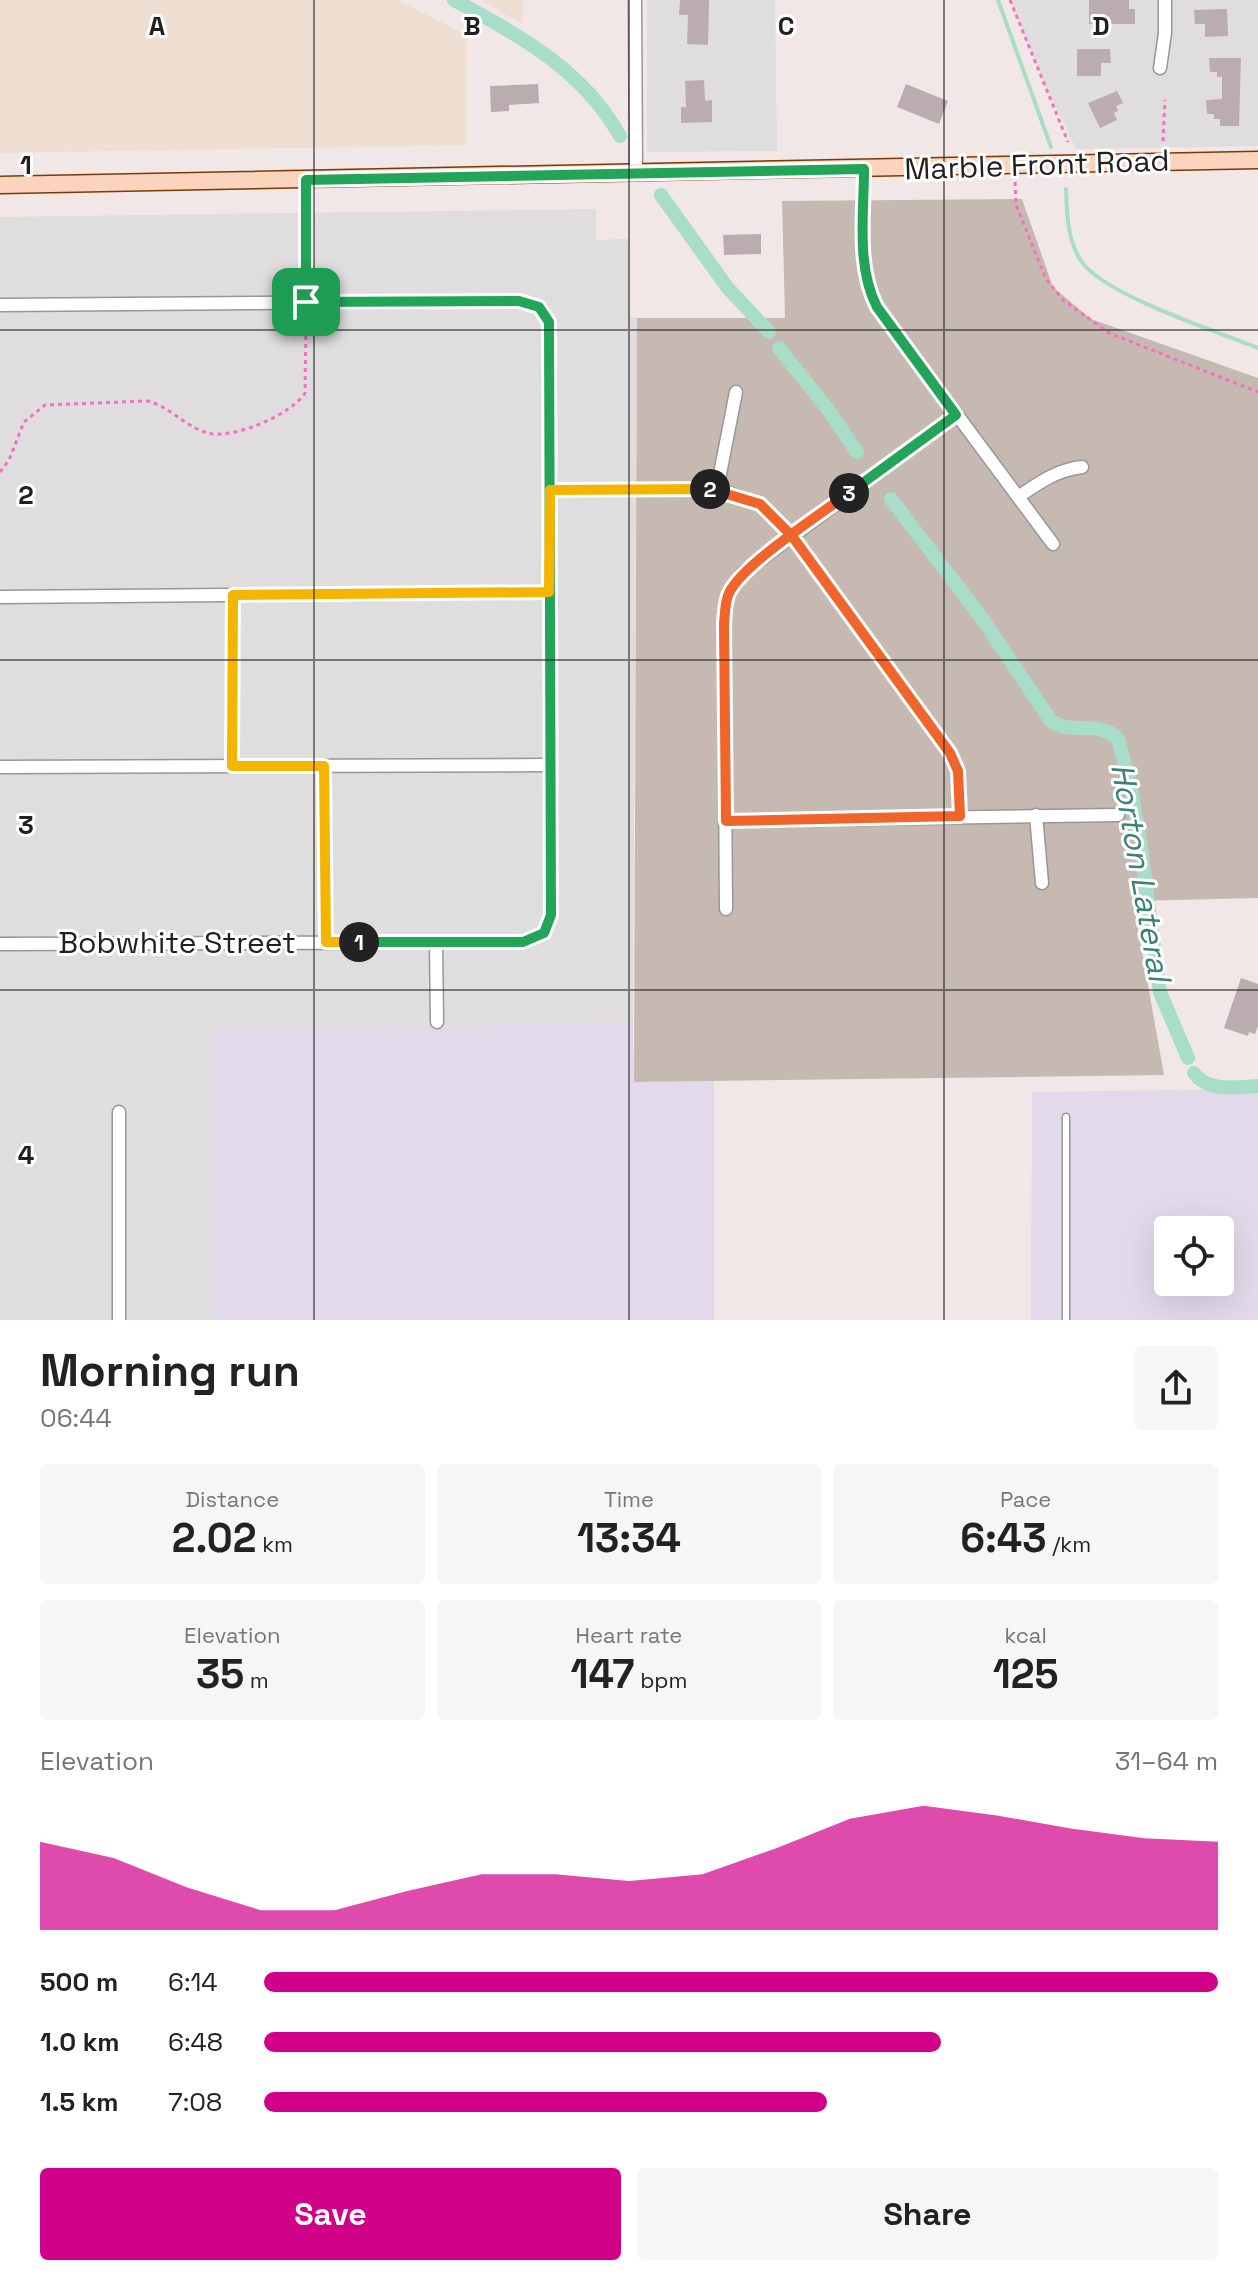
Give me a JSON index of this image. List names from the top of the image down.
{
  "streets": {
    "street": ["Marble Front Road", "Bobwhite Street"]
  },
  "water": ["Horton Lateral"],
  "page": {
    "pins": ["2", "3", "1"],
    "heading": ["Morning run", "06:44"],
    "stats": [
      ["Distance", "2.02 km"],
      ["Time", "13:34"],
      ["Pace", "6:43 /km"],
      ["Elevation", "35 m"],
      ["Heart rate", "147 bpm"],
      ["kcal", "125"]
    ],
    "chart": ["Elevation", "31–64 m"],
    "list": [
      {
        "name": "500 m",
        "note": "6:14"
      },
      {
        "name": "1.0 km",
        "note": "6:48"
      },
      {
        "name": "1.5 km",
        "note": "7:08"
      }
    ],
    "buttons": ["Save", "Share"]
  },
  "grid": {
    "columns": [
      "A",
      "B",
      "C",
      "D"
    ],
    "rows": [
      "1",
      "2",
      "3",
      "4"
    ]
  }
}
